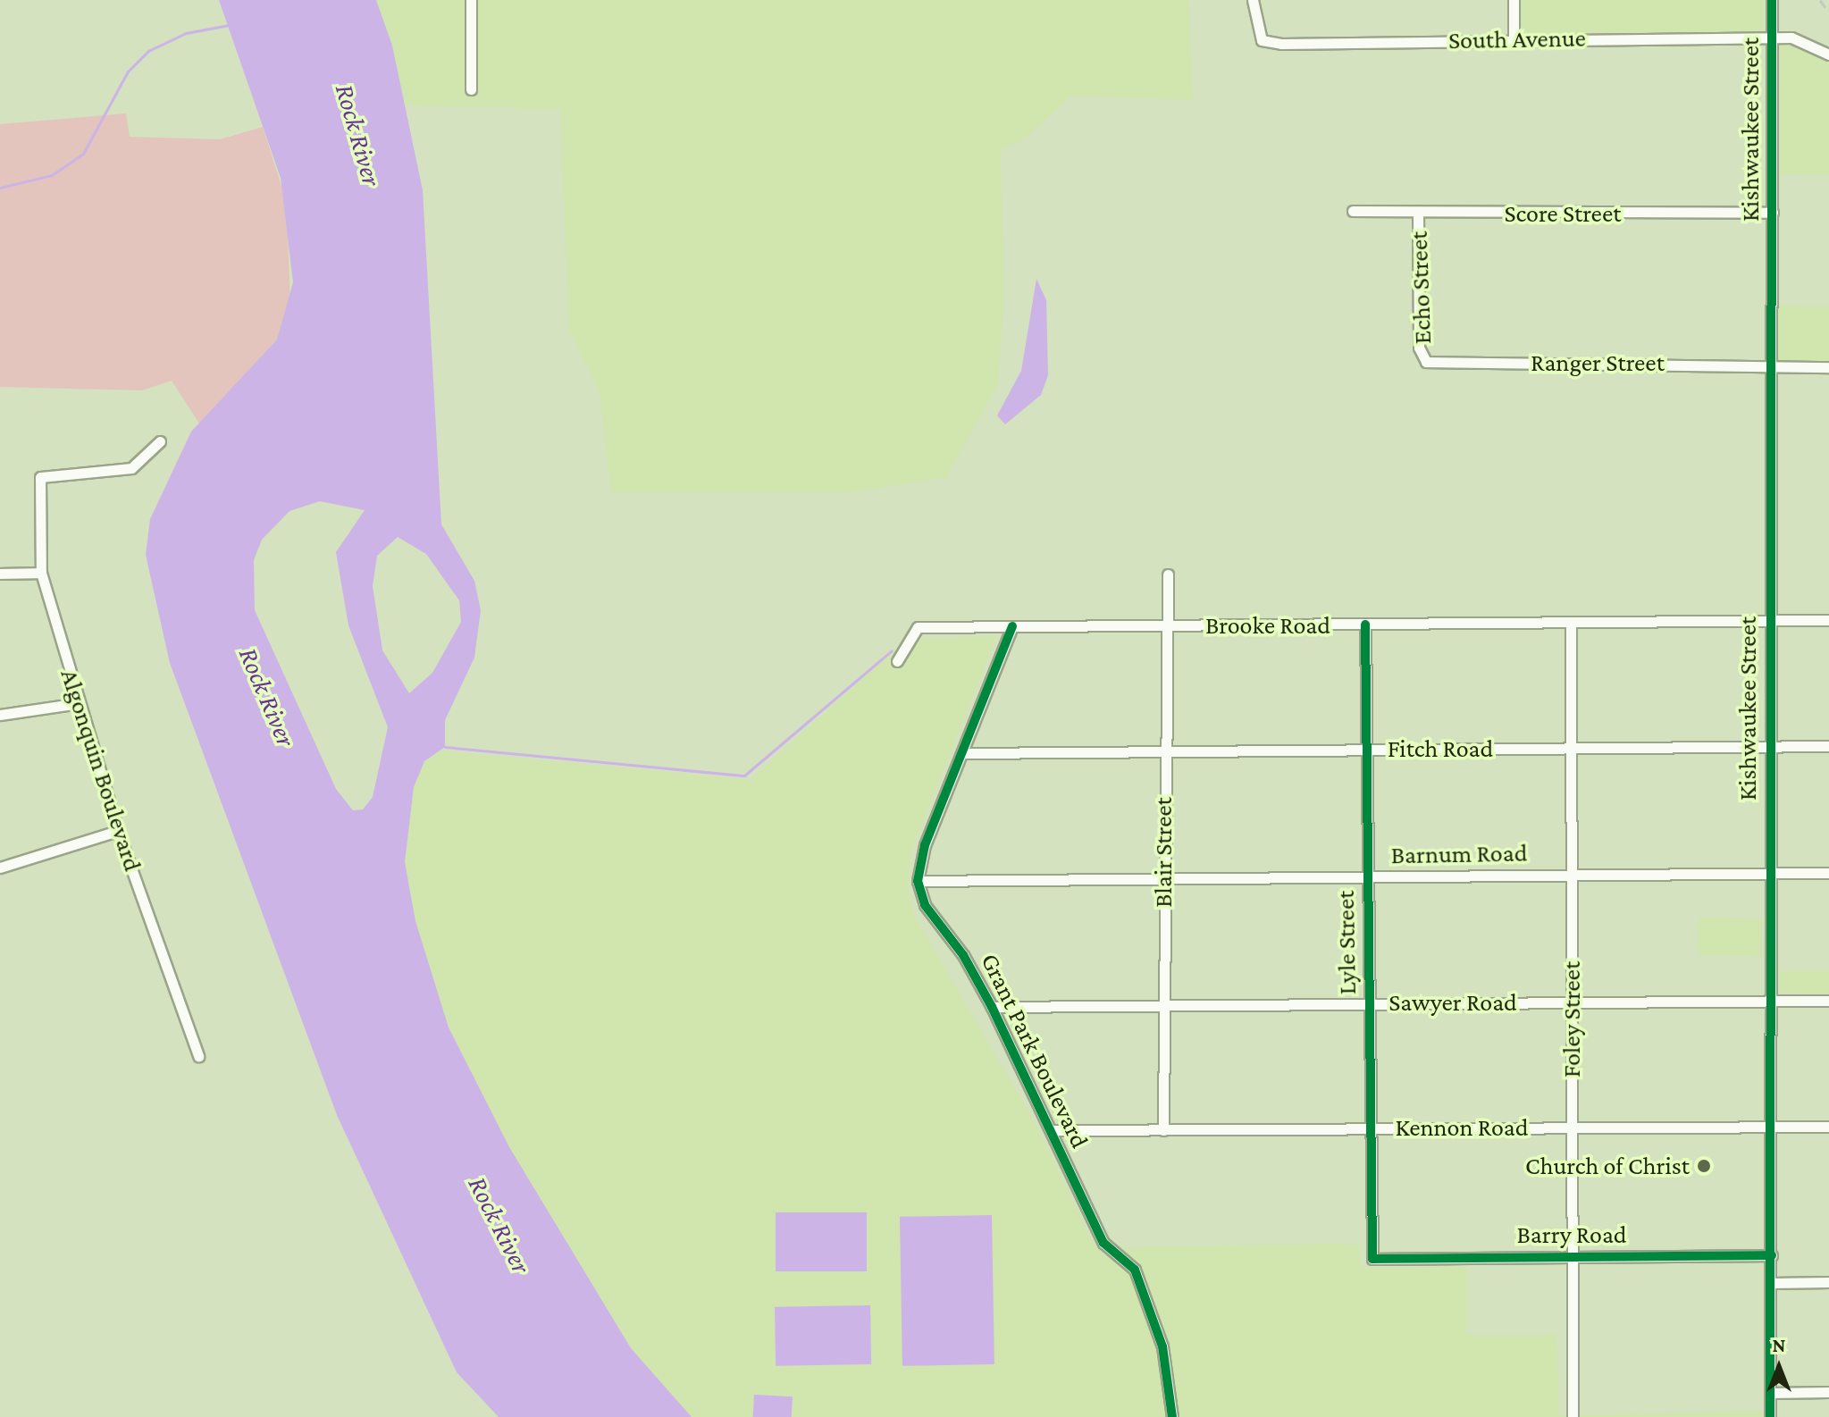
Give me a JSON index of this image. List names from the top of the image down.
{
  "streets": {
    "street": [
      "South Avenue",
      "Kishwaukee Street",
      "Score Street",
      "Echo Street",
      "Ranger Street",
      "Brooke Road",
      "Fitch Road",
      "Algonquin Boulevard",
      "Blair Street",
      "Barnum Road",
      "Lyle Street",
      "Sawyer Road",
      "Foley Street",
      "Grant Park Boulevard",
      "Kennon Road",
      "Barry Road"
    ]
  },
  "crossings": [
    ["South Avenue", "Kishwaukee Street"],
    ["Kishwaukee Street", "Score Street"],
    ["Kishwaukee Street", "Ranger Street"],
    ["Kishwaukee Street", "Brooke Road"],
    ["Kishwaukee Street", "Fitch Road"],
    ["Kishwaukee Street", "Barnum Road"],
    ["Kishwaukee Street", "Sawyer Road"],
    ["Kishwaukee Street", "Kennon Road"],
    ["Kishwaukee Street", "Barry Road"],
    ["Score Street", "Echo Street"],
    ["Echo Street", "Ranger Street"],
    ["Brooke Road", "Blair Street"],
    ["Brooke Road", "Lyle Street"],
    ["Brooke Road", "Foley Street"],
    ["Fitch Road", "Blair Street"],
    ["Fitch Road", "Lyle Street"],
    ["Fitch Road", "Foley Street"],
    ["Blair Street", "Barnum Road"],
    ["Blair Street", "Sawyer Road"],
    ["Blair Street", "Kennon Road"],
    ["Barnum Road", "Lyle Street"],
    ["Barnum Road", "Foley Street"],
    ["Barnum Road", "Grant Park Boulevard"],
    ["Lyle Street", "Sawyer Road"],
    ["Lyle Street", "Kennon Road"],
    ["Lyle Street", "Barry Road"],
    ["Sawyer Road", "Foley Street"],
    ["Sawyer Road", "Grant Park Boulevard"],
    ["Foley Street", "Kennon Road"],
    ["Foley Street", "Barry Road"],
    ["Grant Park Boulevard", "Kennon Road"]
  ],
  "water": ["Rock River"],
  "places": ["Church of Christ"],
  "north": "top"
}
